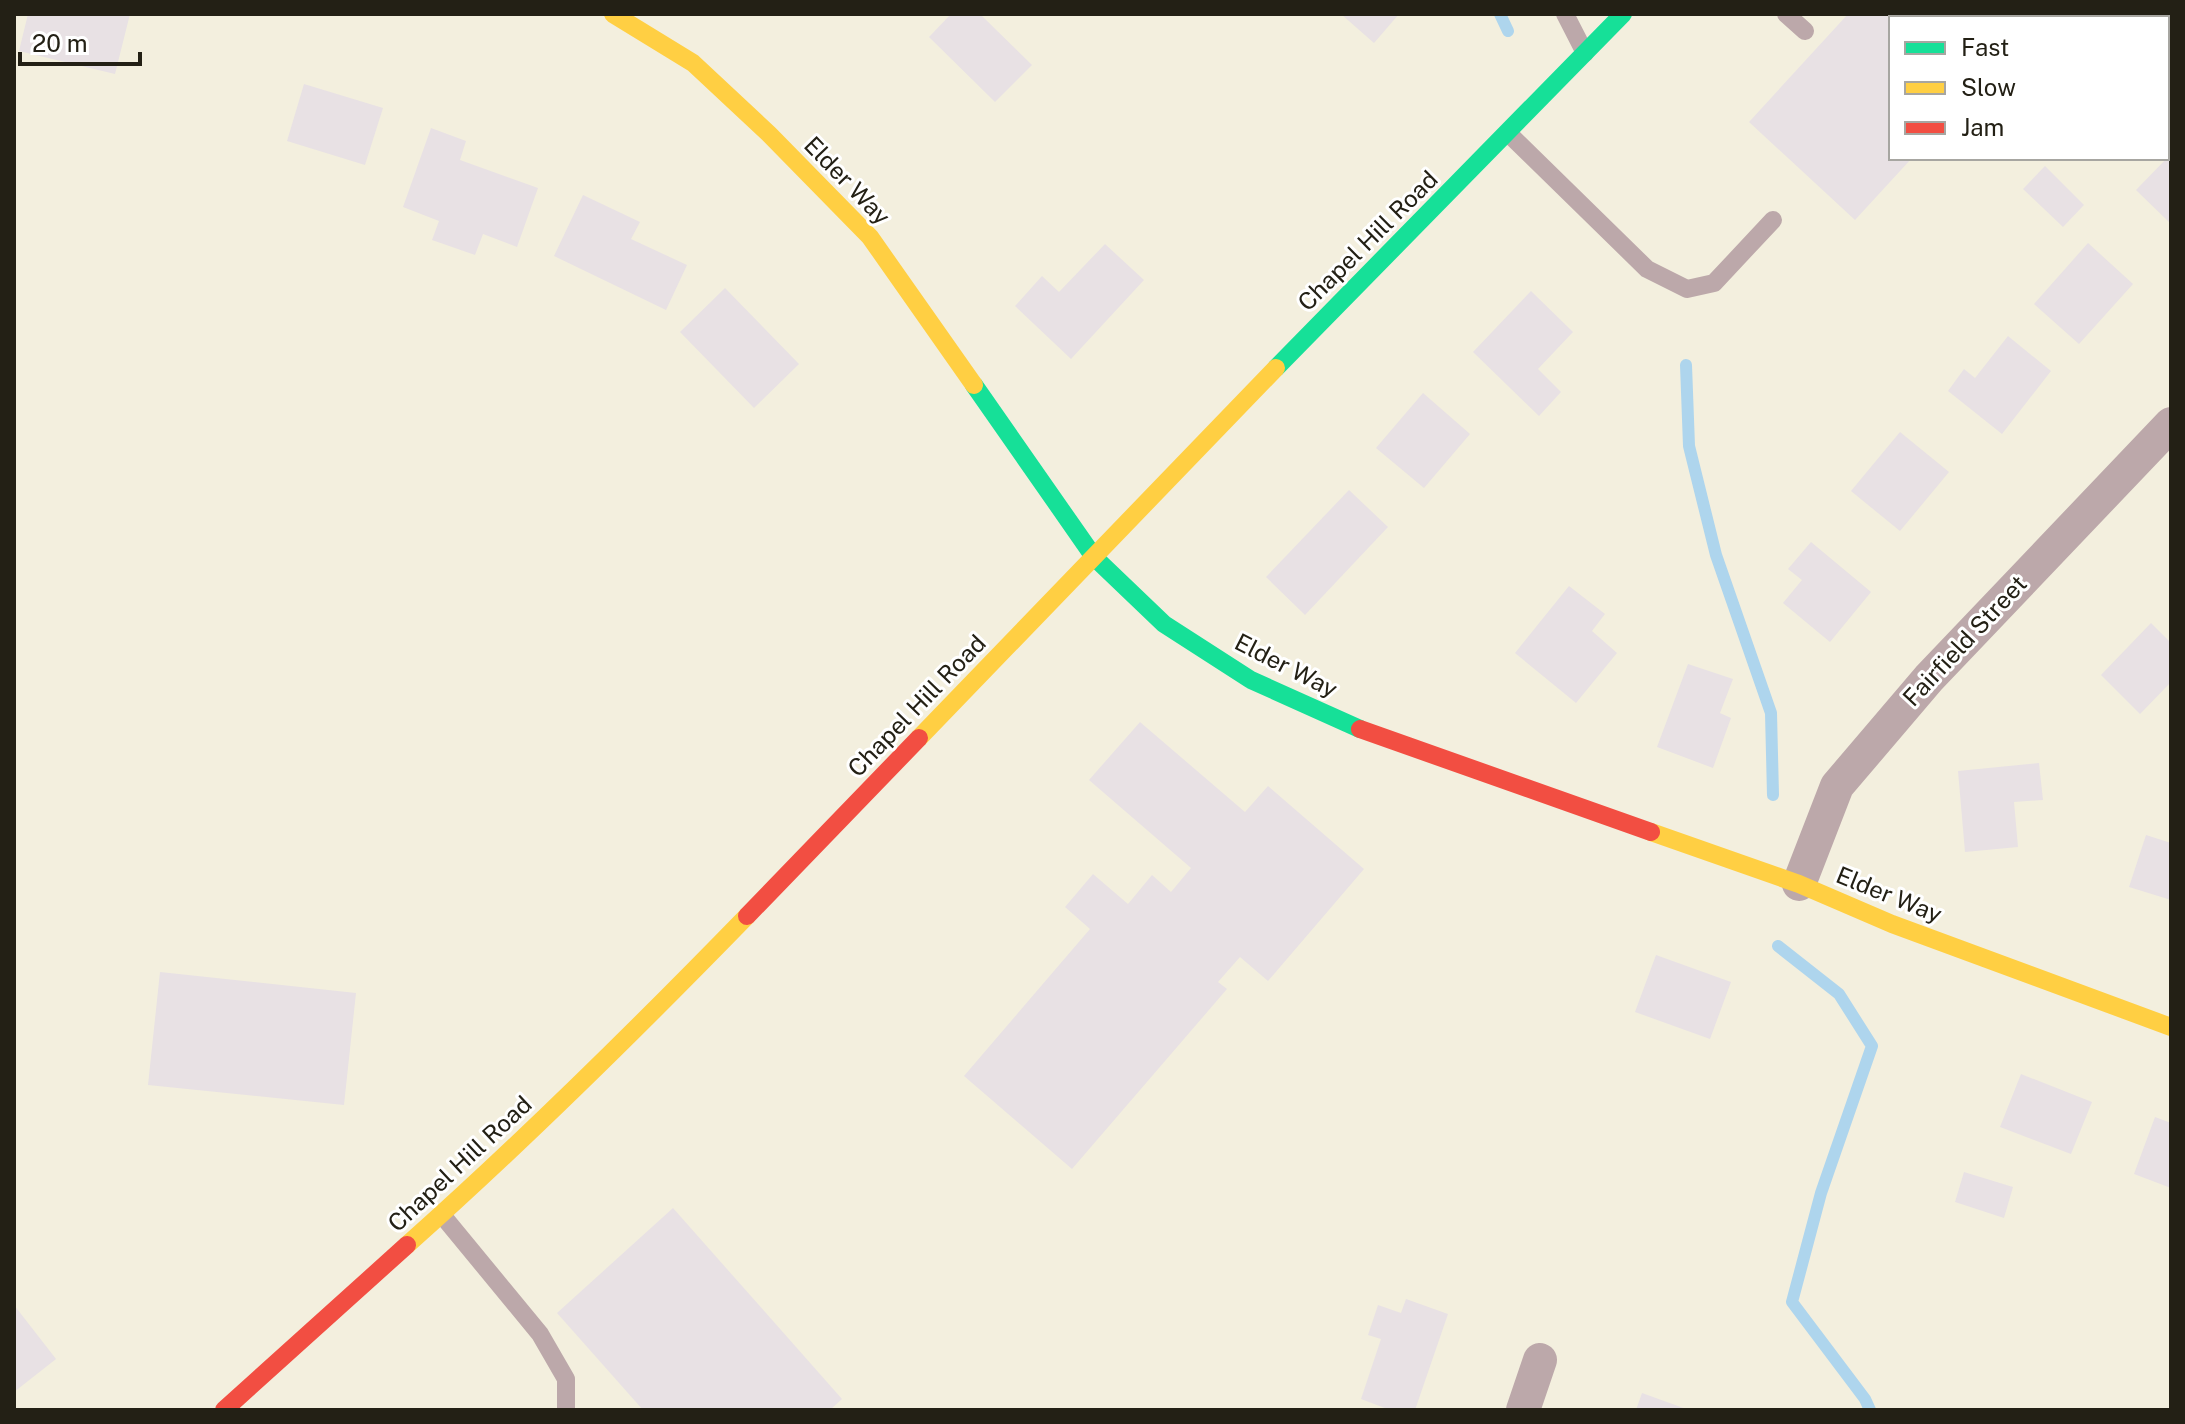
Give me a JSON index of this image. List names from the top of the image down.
{
  "streets": {
    "main road": ["Elder Way", "Chapel Hill Road"],
    "street": ["Fairfield Street"]
  },
  "crossings": [
    ["Elder Way", "Chapel Hill Road"],
    ["Elder Way", "Fairfield Street"]
  ],
  "legend": ["Fast", "Slow", "Jam"],
  "scale_bar": "20 m"
}
